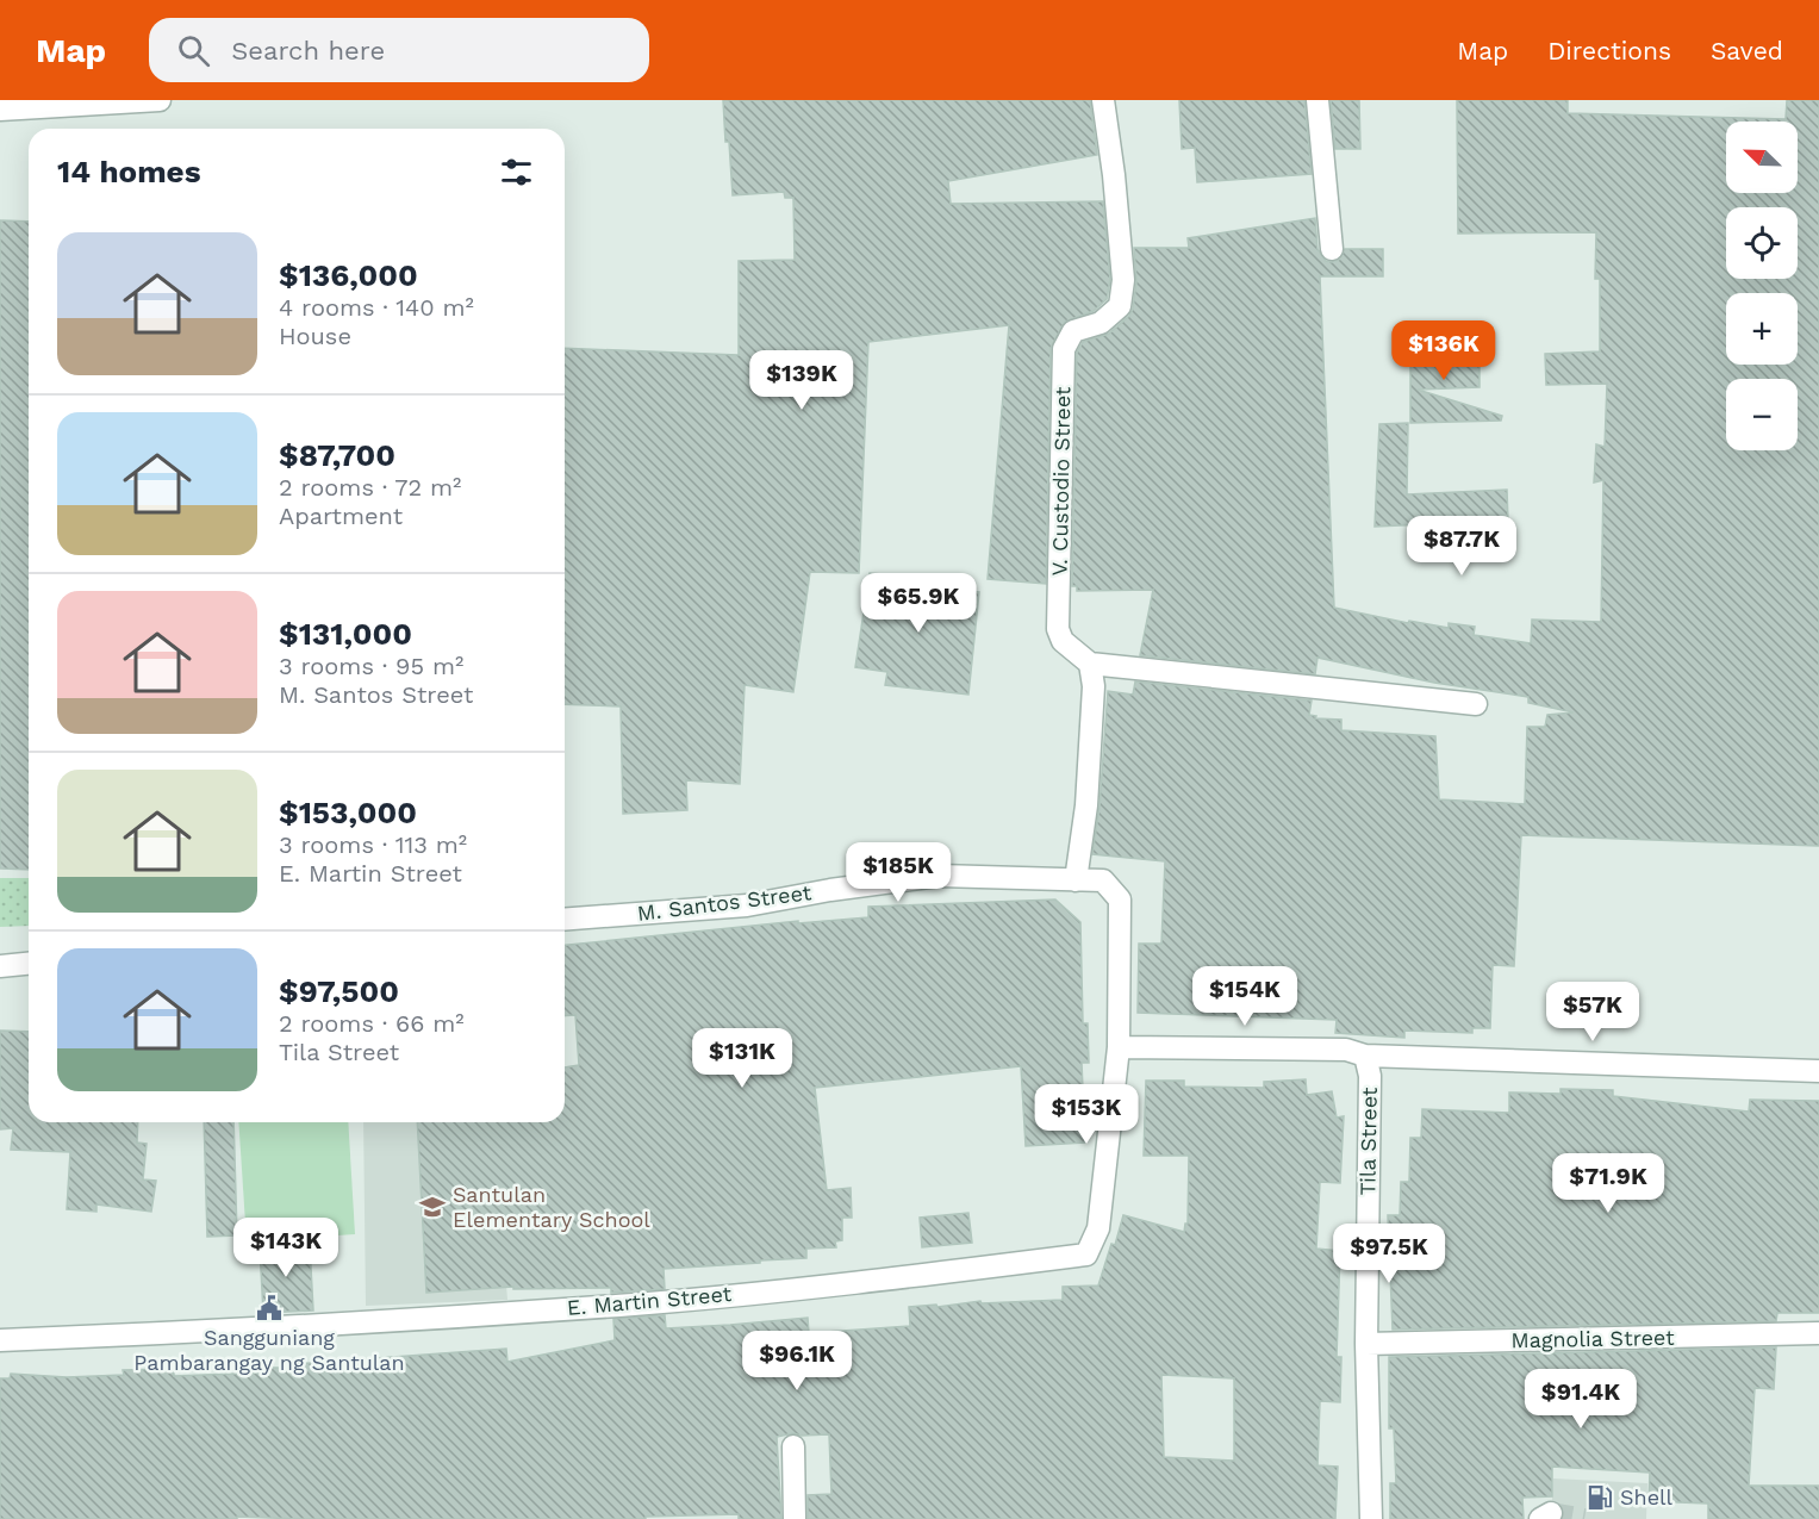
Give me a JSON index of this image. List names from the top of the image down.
{
  "streets": {
    "street": [
      "V. Custodio Street",
      "M. Santos Street",
      "Tila Street",
      "E. Martin Street",
      "Magnolia Street"
    ]
  },
  "crossings": [
    ["M. Santos Street", "Tila Street"],
    ["M. Santos Street", "E. Martin Street"],
    ["Tila Street", "E. Martin Street"],
    ["Tila Street", "Magnolia Street"]
  ],
  "places": {
    "school or university": ["Santulan Elementary School"],
    "public building": ["Sangguniang Pambarangay ng Santulan"],
    "fuel station": ["Shell"]
  },
  "north": "top left",
  "page": {
    "header": "Map",
    "search": "Search here",
    "nav": ["Map", "Directions", "Saved"],
    "map_buttons": ["+", "−"],
    "heading": "14 homes",
    "list": [
      {
        "name": "$136,000",
        "note": "4 rooms · 140 m² · House"
      },
      {
        "name": "$87,700",
        "note": "2 rooms · 72 m² · Apartment"
      },
      {
        "name": "$131,000",
        "note": "3 rooms · 95 m² · M. Santos Street"
      },
      {
        "name": "$153,000",
        "note": "3 rooms · 113 m² · E. Martin Street"
      },
      {
        "name": "$97,500",
        "note": "2 rooms · 66 m² · Tila Street"
      }
    ],
    "price": [
      "$136K",
      "$139K",
      "$87.7K",
      "$65.9K",
      "$185K",
      "$154K",
      "$57K",
      "$131K",
      "$153K",
      "$71.9K",
      "$143K",
      "$97.5K",
      "$96.1K",
      "$91.4K"
    ]
  }
}
